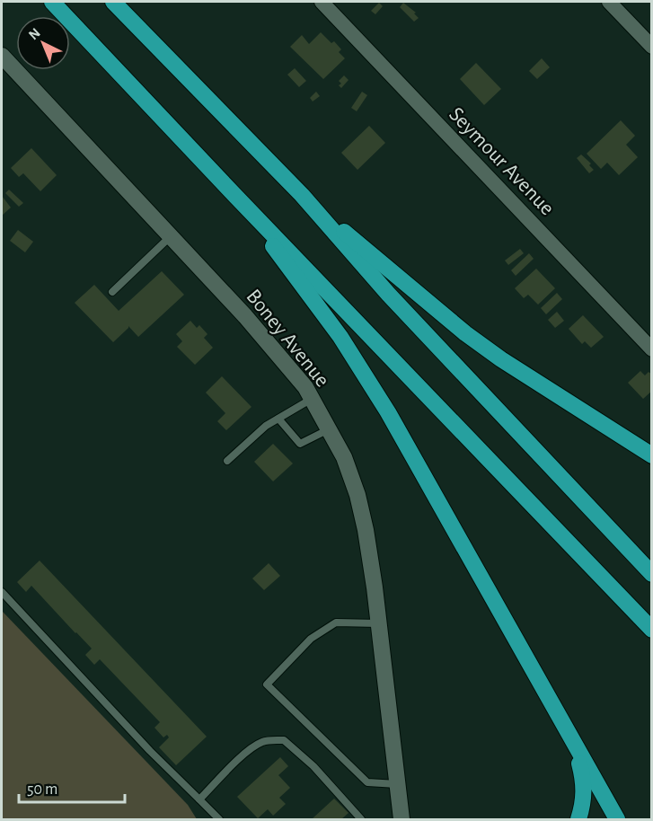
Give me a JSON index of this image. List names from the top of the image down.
{
  "streets": {
    "street": ["Seymour Avenue", "Boney Avenue"]
  },
  "scale_bar": "50 m",
  "north": "top left"
}
